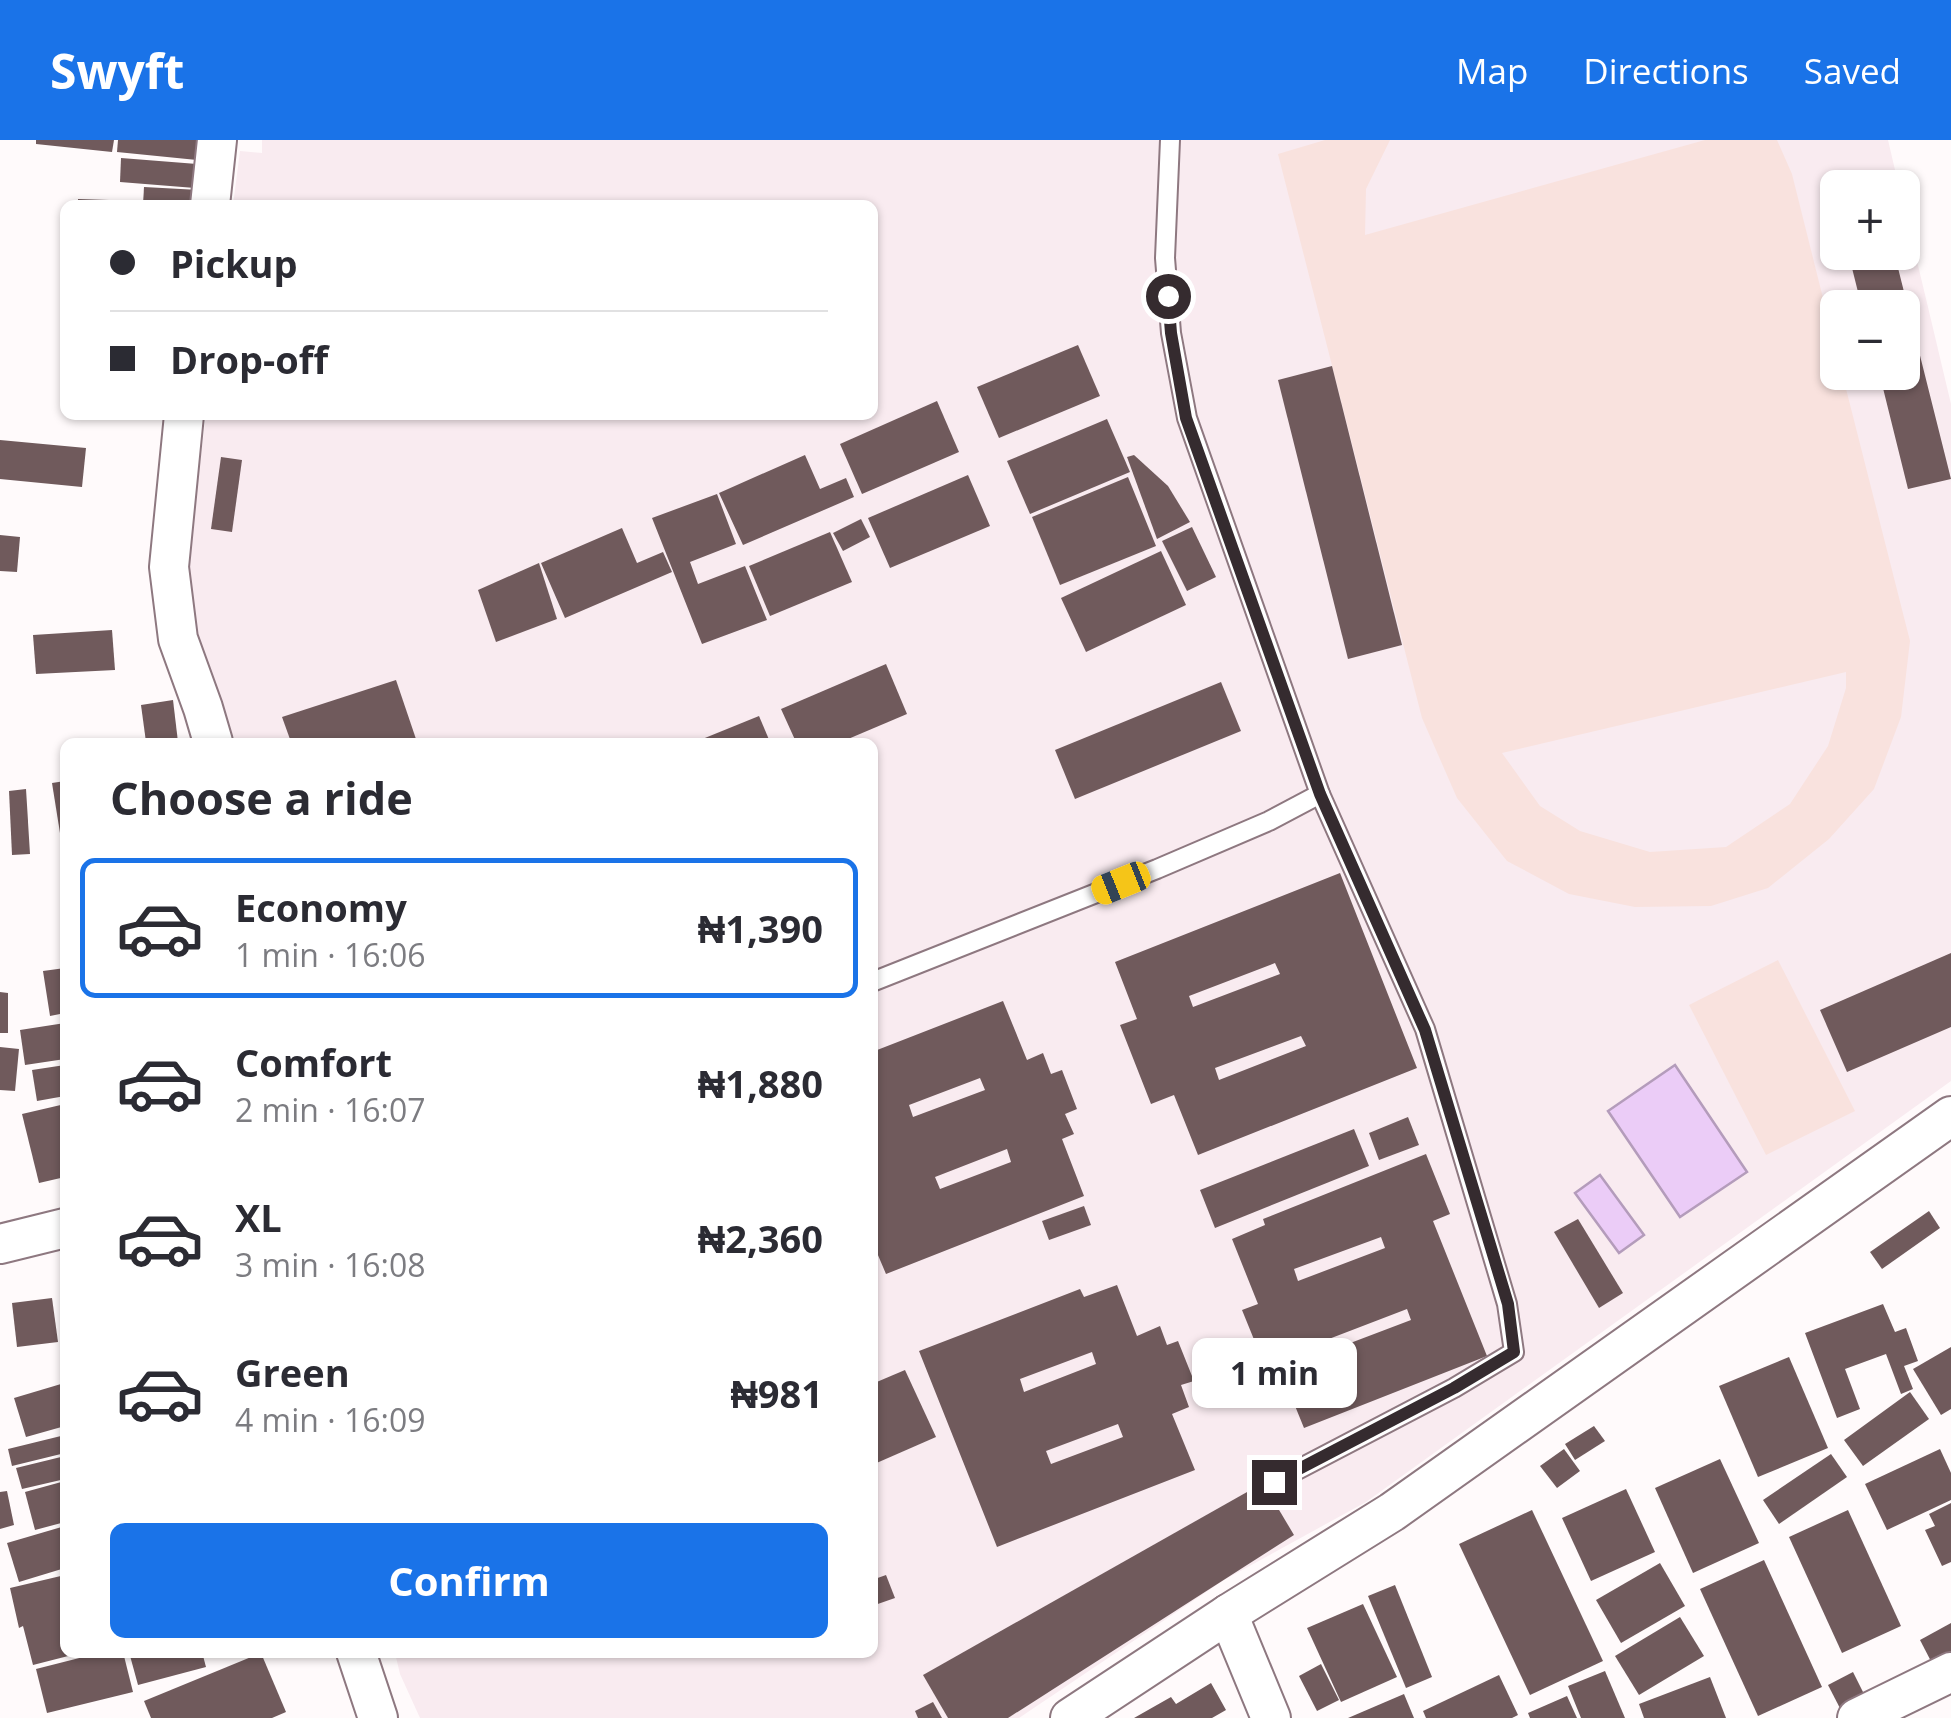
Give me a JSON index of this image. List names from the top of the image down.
{
  "page": {
    "header": "Swyft",
    "nav": ["Map", "Directions", "Saved"],
    "map_buttons": ["+", "−"],
    "banner": ["Pickup", "Drop-off"],
    "heading": "Choose a ride",
    "list": [
      {
        "name": "Economy",
        "note": "1 min · 16:06",
        "value": "₦1,390"
      },
      {
        "name": "Comfort",
        "note": "2 min · 16:07",
        "value": "₦1,880"
      },
      {
        "name": "XL",
        "note": "3 min · 16:08",
        "value": "₦2,360"
      },
      {
        "name": "Green",
        "note": "4 min · 16:09",
        "value": "₦981"
      }
    ],
    "bubble": "1 min",
    "buttons": "Confirm"
  }
}
